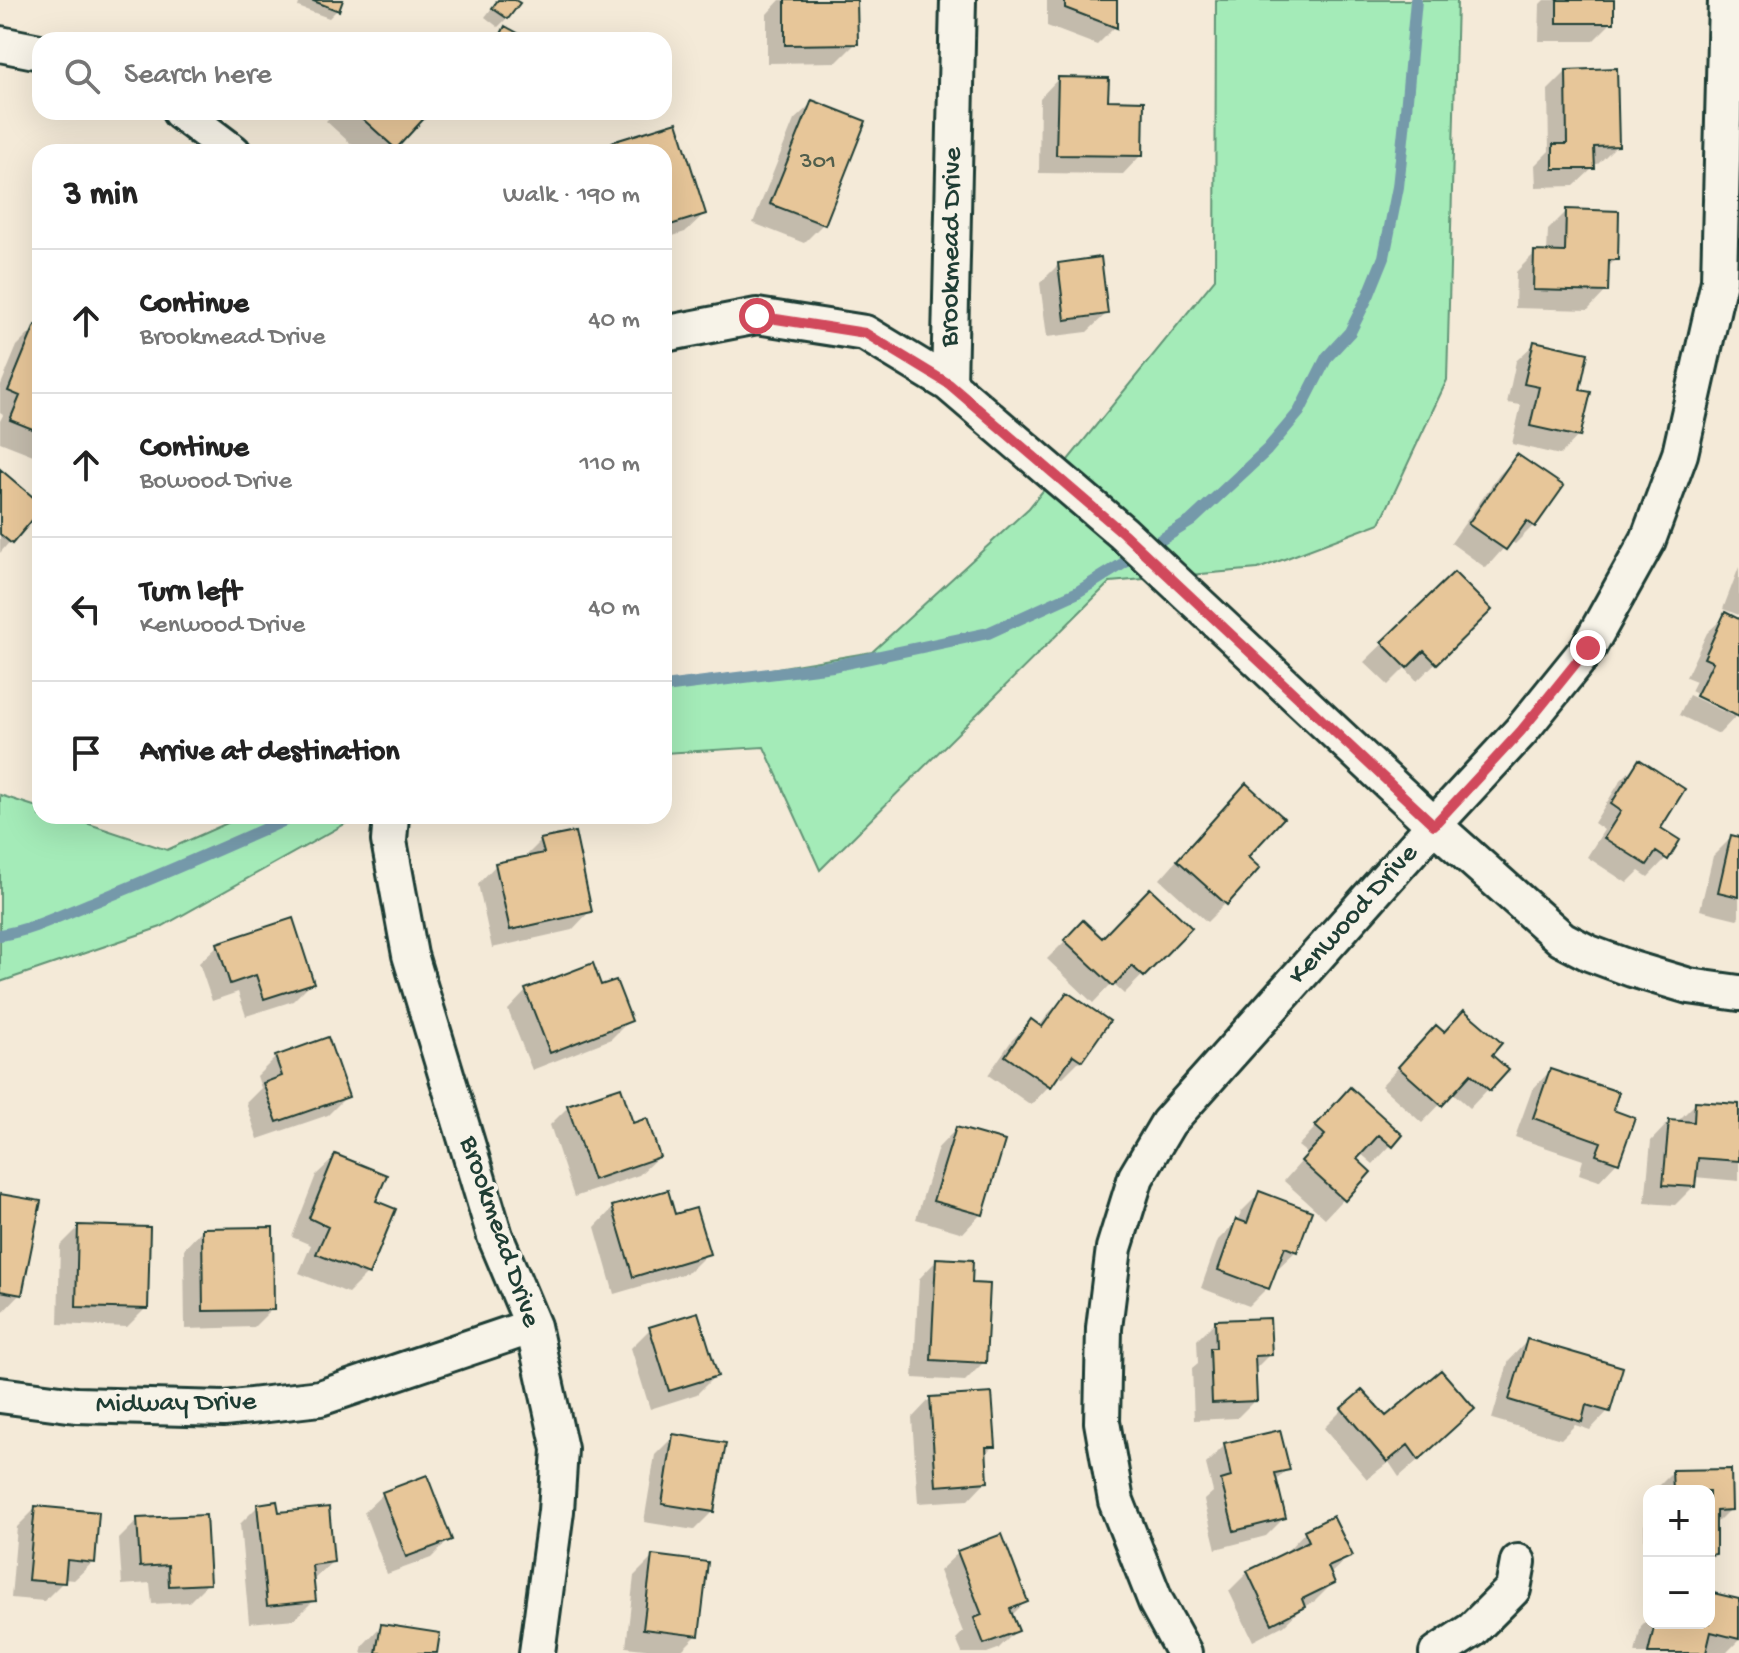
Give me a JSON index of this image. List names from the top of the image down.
{
  "streets": {
    "street": ["Brookmead Drive", "Kenwood Drive", "Midway Drive"]
  },
  "crossings": [
    ["Brookmead Drive", "Midway Drive"]
  ],
  "house_numbers": ["301"],
  "page": {
    "search": "Search here",
    "heading": ["3 min", "Walk · 190 m"],
    "list": [
      ["Continue", "Brookmead Drive", "40 m"],
      ["Continue", "Bowood Drive", "110 m"],
      ["Turn left", "Kenwood Drive", "40 m"],
      "Arrive at destination"
    ],
    "map_buttons": ["+", "−"]
  }
}
